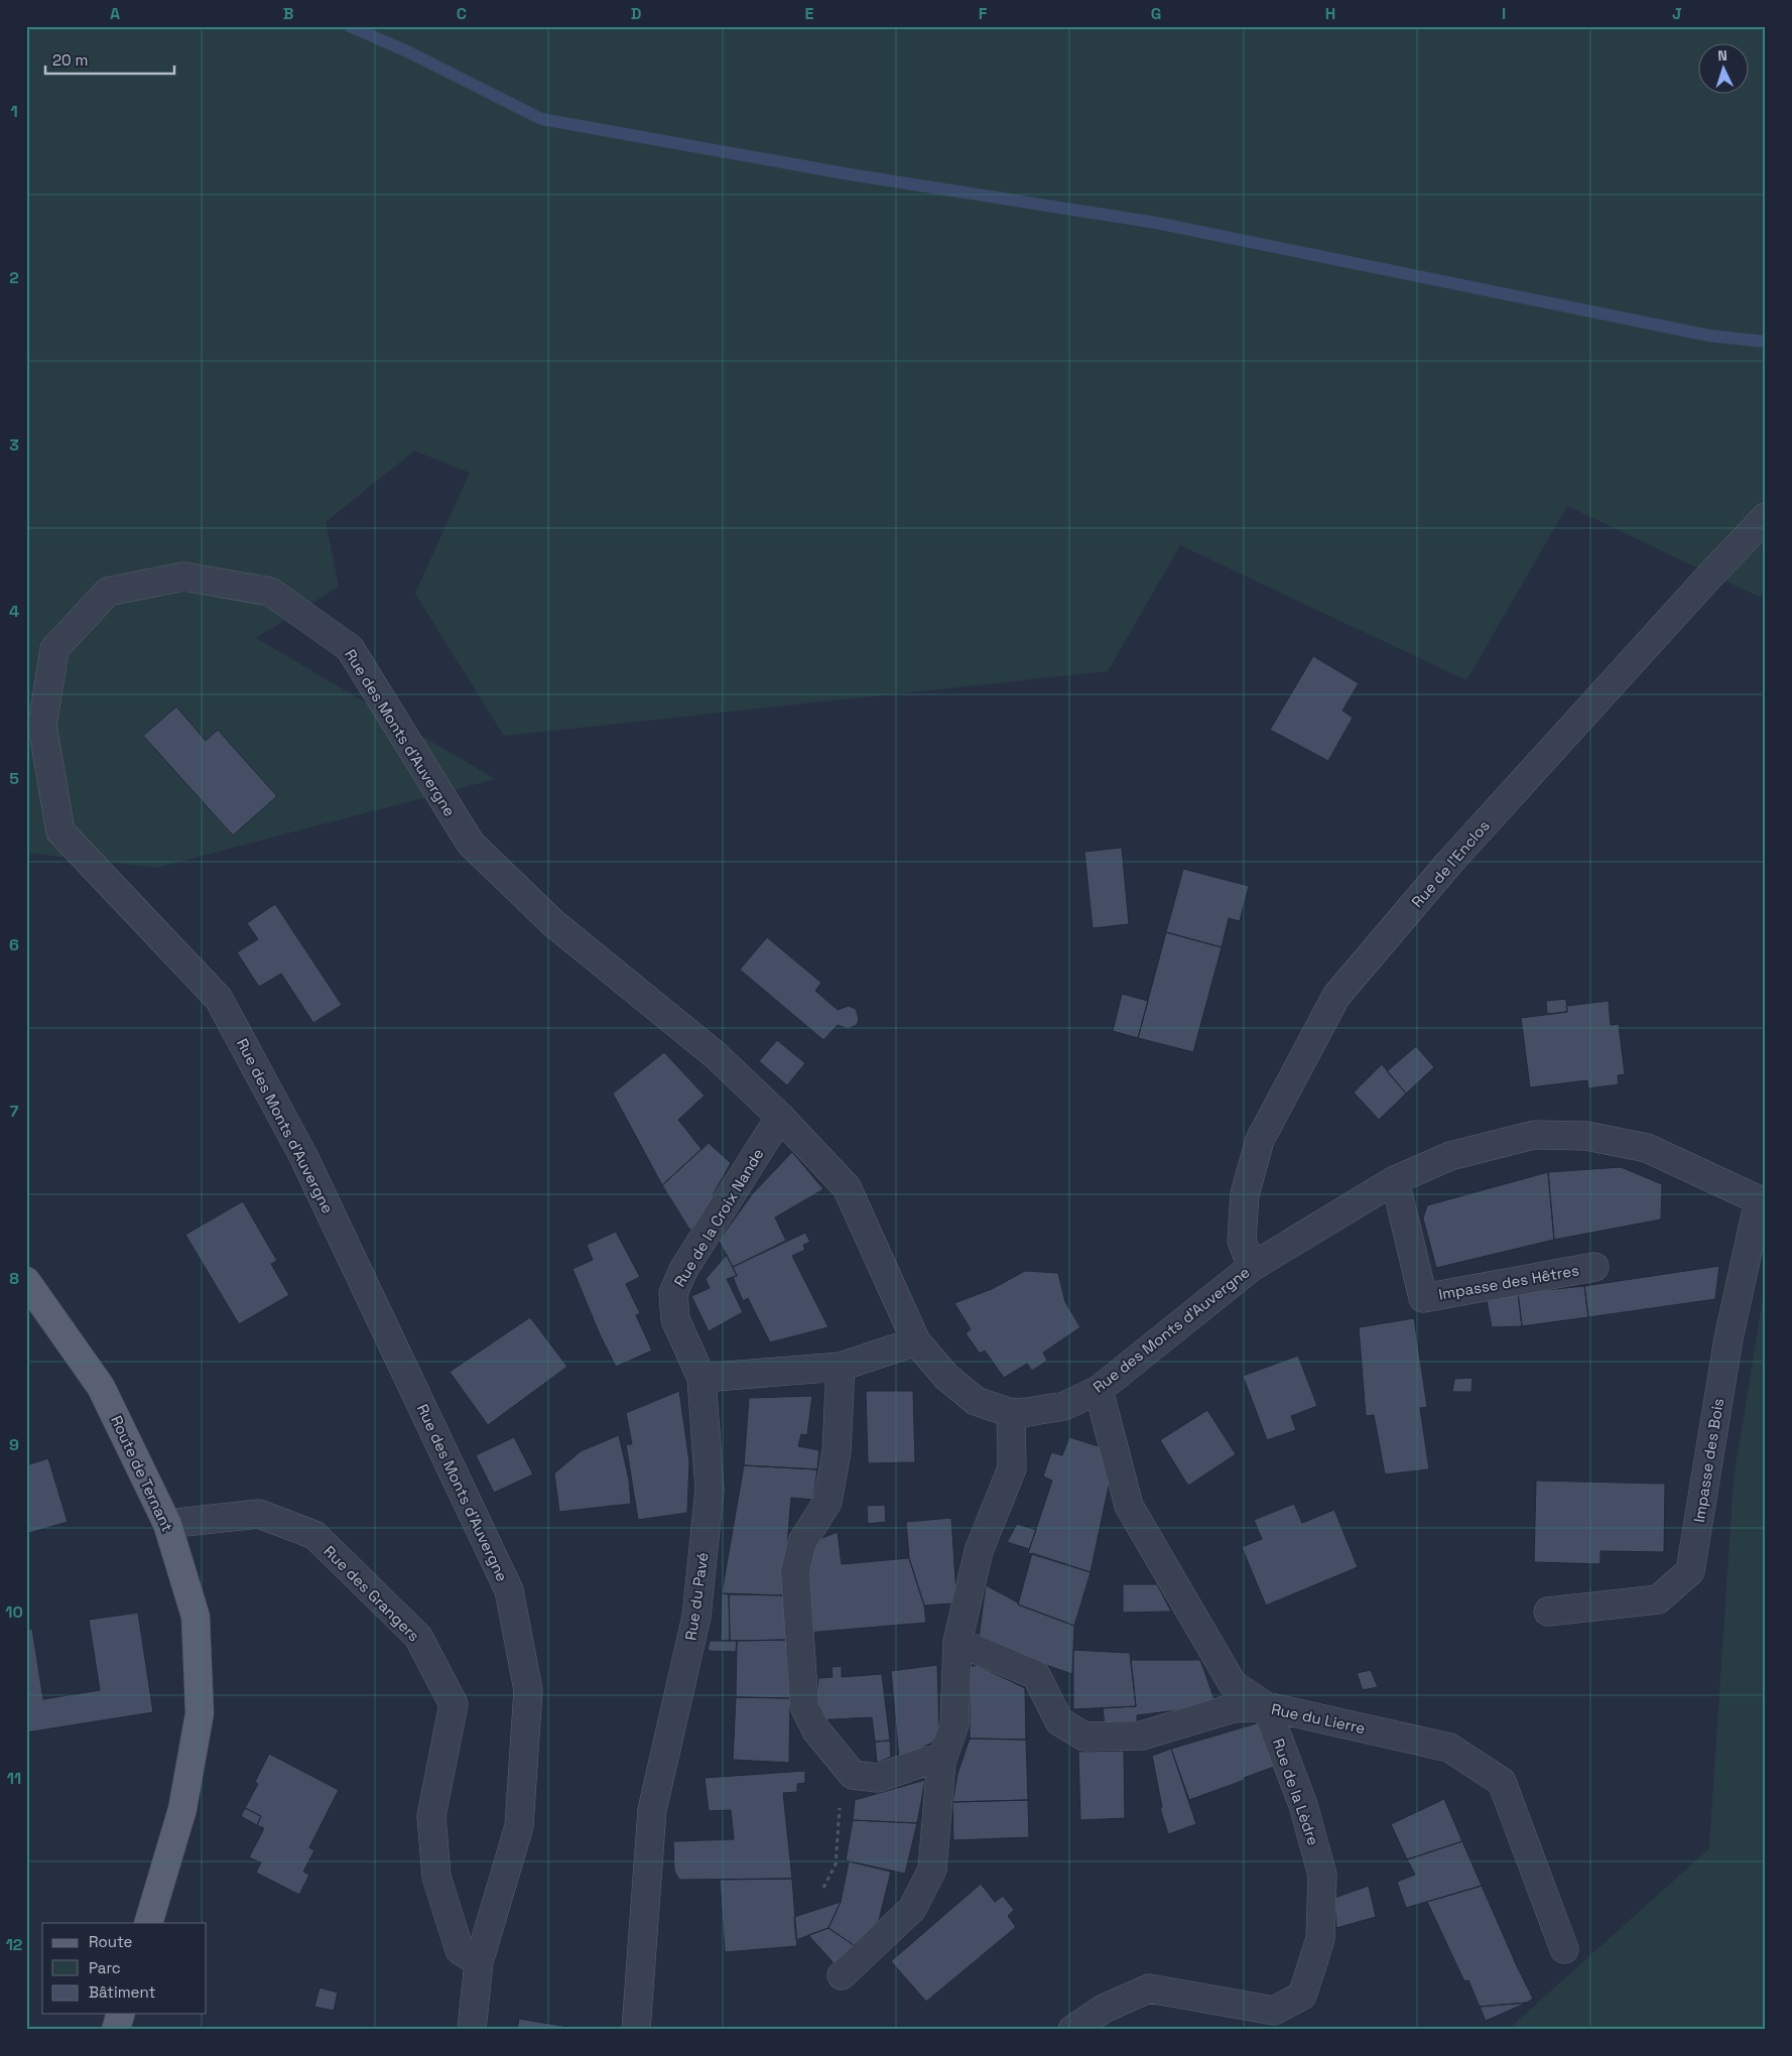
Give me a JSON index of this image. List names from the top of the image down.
{
  "streets": {
    "main road": ["Route de Ternant"],
    "street": [
      "Rue des Monts d'Auvergne",
      "Rue de l'Enclos",
      "Rue de la Croix Nande",
      "Impasse des Hêtres",
      "Impasse des Bois",
      "Rue des Grangers",
      "Rue du Pavé",
      "Rue du Lierre",
      "Rue de la Lèdre"
    ]
  },
  "crossings": [
    ["Rue des Monts d'Auvergne", "Rue de l'Enclos"],
    ["Rue des Monts d'Auvergne", "Rue de la Croix Nande"],
    ["Rue des Monts d'Auvergne", "Impasse des Hêtres"],
    ["Rue des Monts d'Auvergne", "Impasse des Bois"],
    ["Rue des Monts d'Auvergne", "Rue des Grangers"],
    ["Rue de la Croix Nande", "Rue du Pavé"],
    ["Route de Ternant", "Rue des Grangers"],
    ["Rue du Lierre", "Rue de la Lèdre"]
  ],
  "legend": ["Route", "Parc", "Bâtiment"],
  "scale_bar": "20 m",
  "north": "top",
  "grid": {
    "columns": [
      "A",
      "B",
      "C",
      "D",
      "E",
      "F",
      "G",
      "H",
      "I",
      "J"
    ],
    "rows": [
      "1",
      "2",
      "3",
      "4",
      "5",
      "6",
      "7",
      "8",
      "9",
      "10",
      "11",
      "12"
    ]
  }
}
